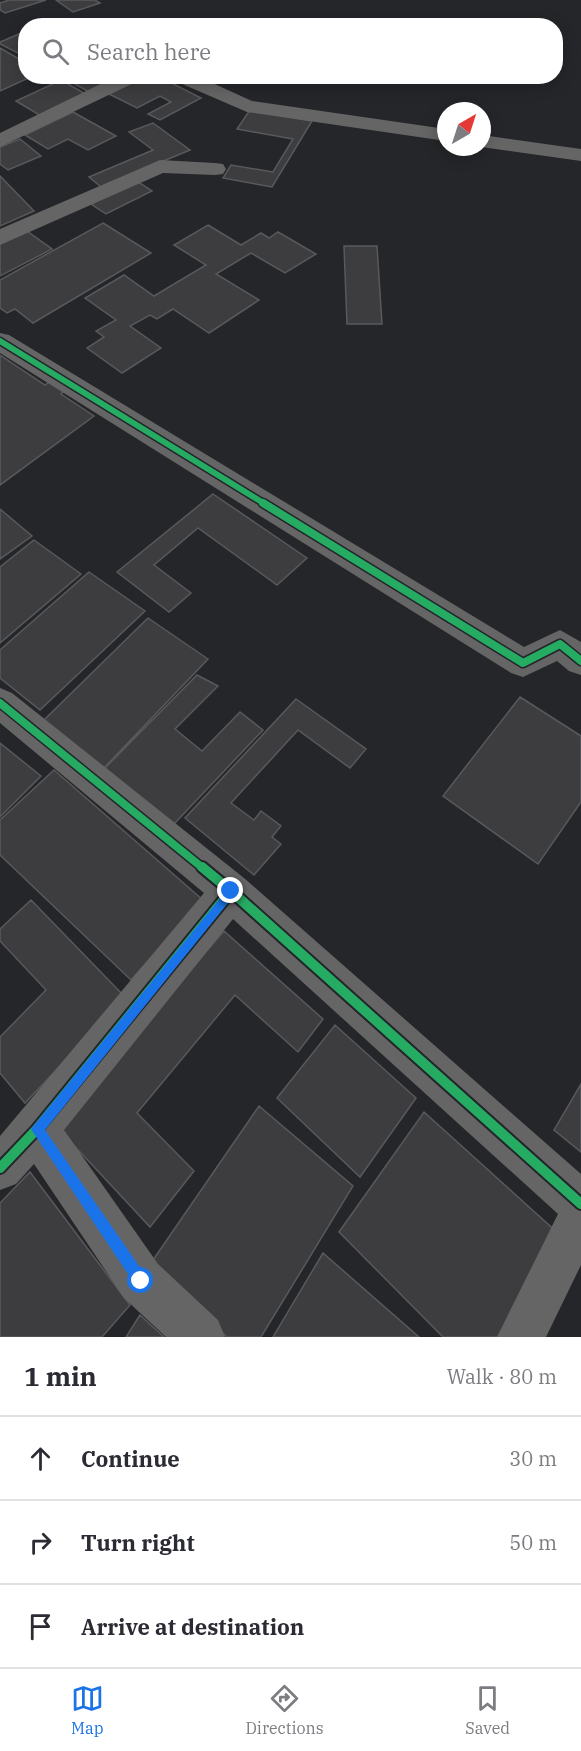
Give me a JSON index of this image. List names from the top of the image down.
{
  "north": "top right",
  "page": {
    "search": "Search here",
    "heading": ["1 min", "Walk · 80 m"],
    "list": [
      ["Continue", "30 m"],
      ["Turn right", "50 m"],
      "Arrive at destination"
    ],
    "nav": ["Map", "Directions", "Saved"]
  }
}
